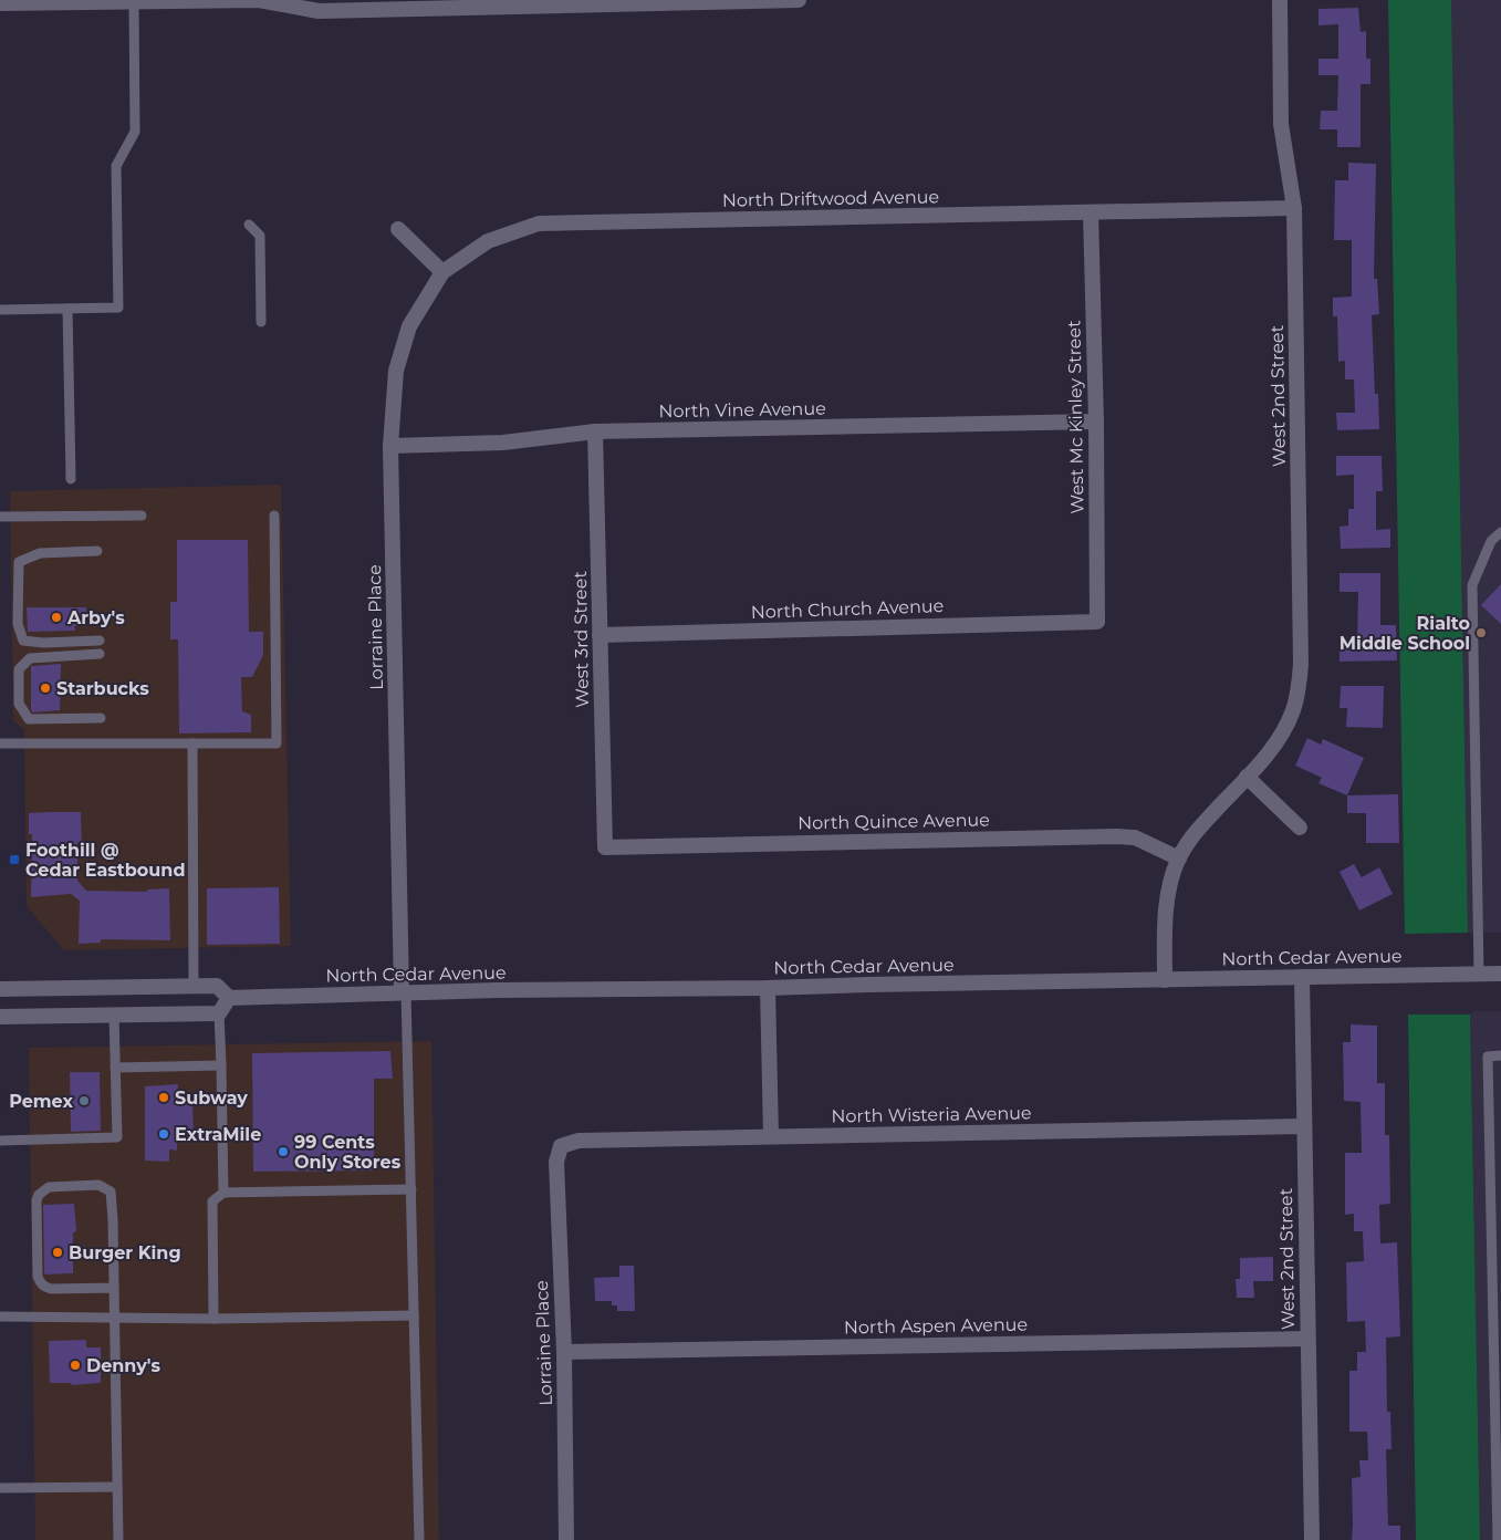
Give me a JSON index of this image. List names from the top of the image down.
{
  "streets": {
    "street": [
      "North Driftwood Avenue",
      "West 2nd Street",
      "North Vine Avenue",
      "West Mc Kinley Street",
      "North Church Avenue",
      "Lorraine Place",
      "West 3rd Street",
      "North Quince Avenue",
      "North Cedar Avenue",
      "North Wisteria Avenue",
      "North Aspen Avenue"
    ]
  },
  "crossings": [
    ["North Driftwood Avenue", "West 2nd Street"],
    ["North Driftwood Avenue", "West Mc Kinley Street"],
    ["North Driftwood Avenue", "Lorraine Place"],
    ["West 2nd Street", "North Quince Avenue"],
    ["West 2nd Street", "North Cedar Avenue"],
    ["West 2nd Street", "North Wisteria Avenue"],
    ["West 2nd Street", "North Aspen Avenue"],
    ["North Vine Avenue", "West Mc Kinley Street"],
    ["North Vine Avenue", "Lorraine Place"],
    ["North Vine Avenue", "West 3rd Street"],
    ["West Mc Kinley Street", "North Church Avenue"],
    ["North Church Avenue", "West 3rd Street"],
    ["Lorraine Place", "North Cedar Avenue"],
    ["Lorraine Place", "North Wisteria Avenue"],
    ["Lorraine Place", "North Aspen Avenue"],
    ["West 3rd Street", "North Quince Avenue"]
  ],
  "places": {
    "other": [
      "Arby's",
      "Rialto Middle School",
      "Starbucks",
      "Subway",
      "Pemex",
      "ExtraMile",
      "99 Cents Only Stores",
      "Burger King",
      "Denny's"
    ],
    "transit": ["Foothill @ Cedar Eastbound"]
  }
}
